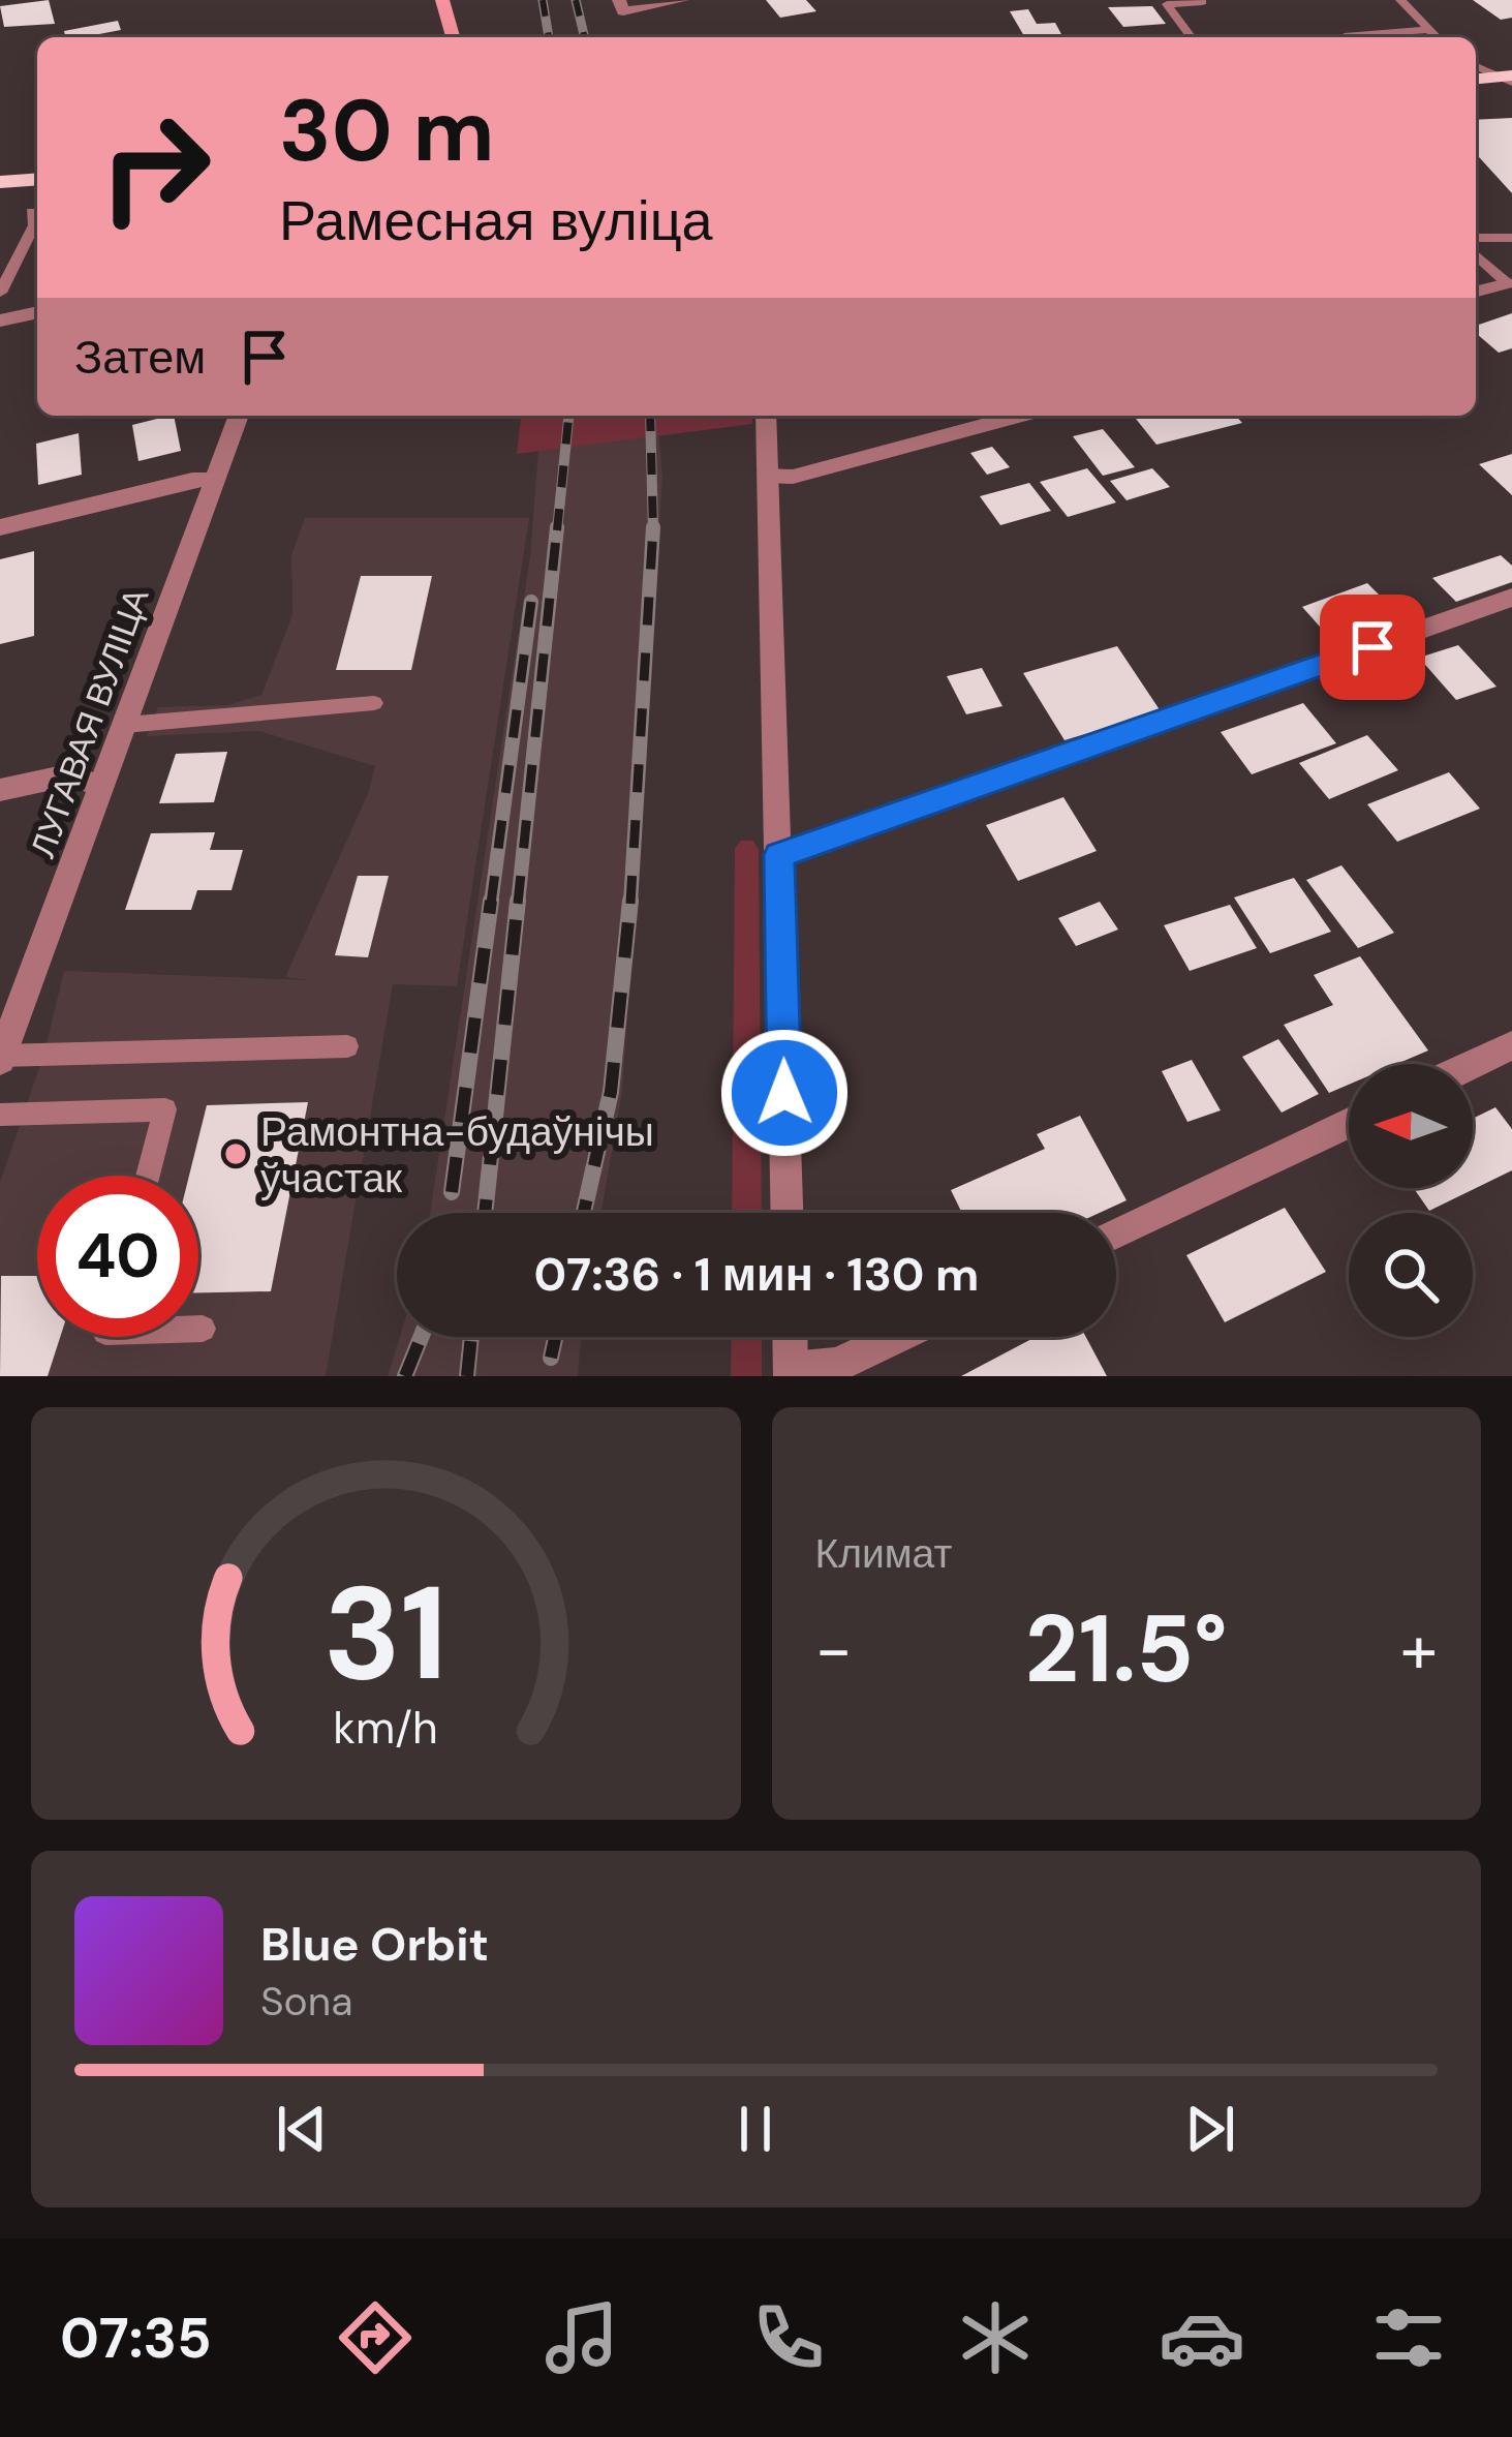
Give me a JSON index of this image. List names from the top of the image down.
{
  "streets": {
    "street": ["ЛУГАВАЯ ВУЛІЦА"]
  },
  "places": ["Рамонтна-будаўнічы ўчастак"],
  "north": "left",
  "page": {
    "turn": ["30 m", "Рамесная вуліца"],
    "then": "Затем",
    "limit": "40",
    "trip": "07:36 · 1 мин · 130 m",
    "tile": "Климат",
    "heat": ["−", "21.5°", "+"],
    "song": ["Blue Orbit", "Sona"],
    "tabs": "07:35",
    "gauge": ["31", "km/h"]
  }
}
